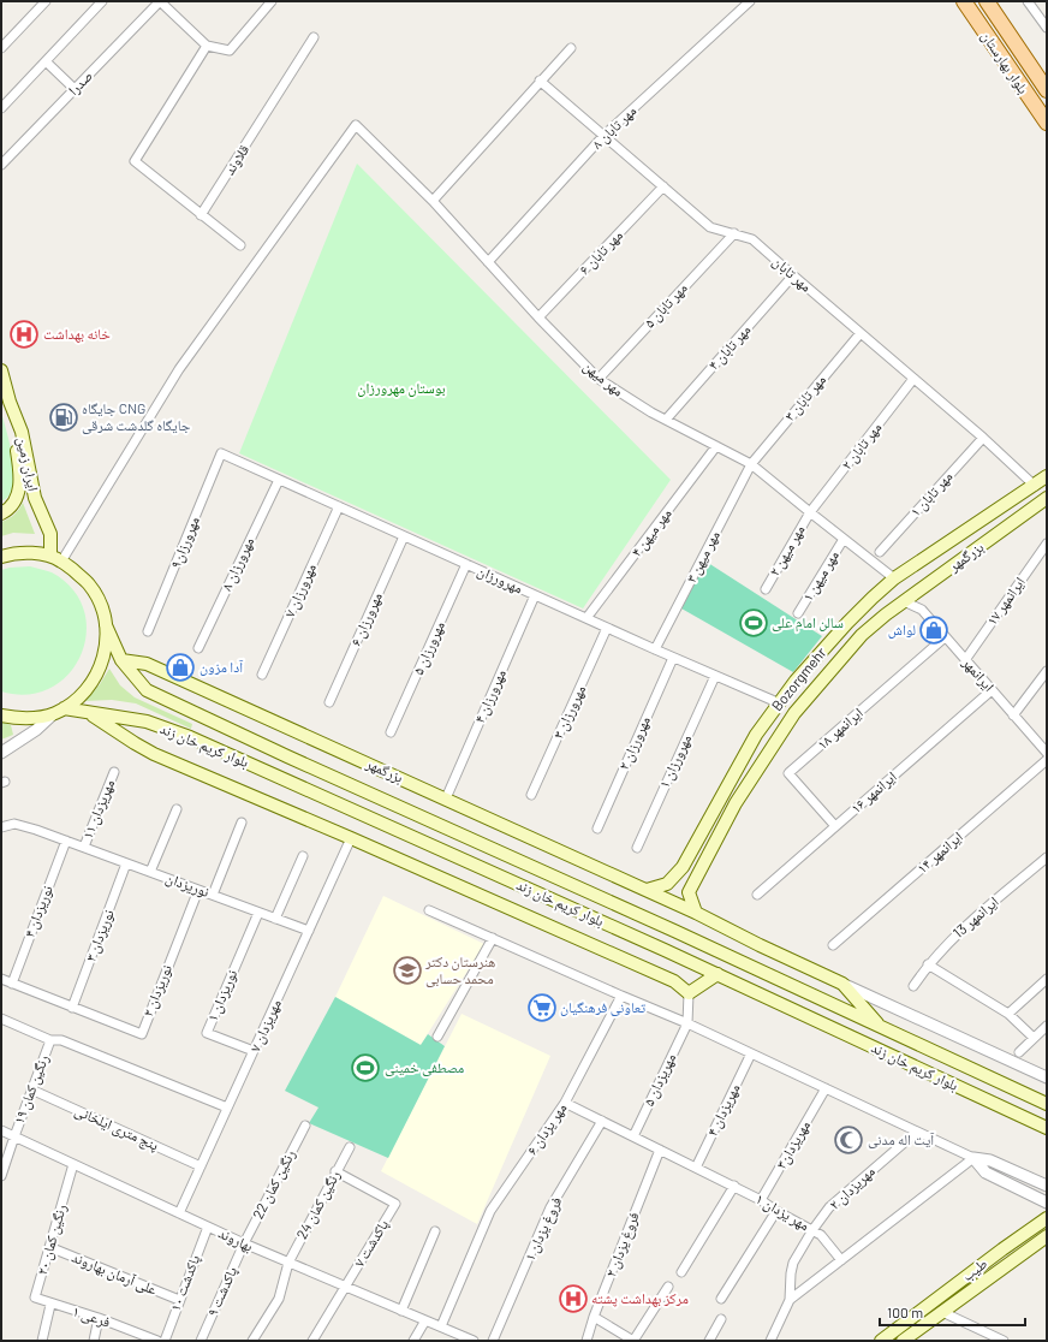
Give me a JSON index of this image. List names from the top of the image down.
{
  "streets": {
    "main road": [
      "بلوار بهارستان",
      "ایران زمین",
      "بزرگمهر",
      "Bozorgmehr",
      "بلوار کریم خان زند",
      "طیب"
    ],
    "street": [
      "صدرا",
      "مهر تابان ۸",
      "قلاوند",
      "مهر تابان ۶",
      "مهر تابان",
      "مهر تابان ۵",
      "مهر تابان ۴",
      "مهر میهن",
      "مهر تابان ۳",
      "مهر تابان ۲",
      "مهر تابان ۱",
      "مهر میهن ۴",
      "مهرورزان۹",
      "مهر میهن ۲",
      "مهر میهن ۳",
      "مهرورزان ۸",
      "مهر میهن ۱",
      "مهرورزان",
      "مهرورزان ۷",
      "ایرانمهر ۱۷",
      "مهرورزان ۶",
      "مهرورزان ۵",
      "ایرانمهر",
      "مهرورزان ۴",
      "مهرورزان ۳",
      "ایرانمهر ۱۸",
      "مهرورزان ۲",
      "مهرورزان ۱",
      "ایرانمهر ۱۶",
      "مهریزدان ۱۱",
      "ایرانمهر ۱۴",
      "نوریزدان",
      "نوریزدان ۴",
      "ایرانمهر 13",
      "نوریزدان ۳",
      "نوریزدان ۲",
      "نوریزدان ۱",
      "مهریزدان ۷",
      "مهریزدان ۵",
      "رنگین کمان ۱۹",
      "مهریزدان ۴",
      "پنج متری ایلخانی",
      "مهر یزدان ۶",
      "مهریزدان۳",
      "رنگین کمان 22",
      "مهریزدان ۲",
      "رنگین کمان 24",
      "مهر یزدان ۱",
      "فروغ یزدان ۱",
      "رنگین کمان ۲۰",
      "بهاروند",
      "پاکدشت ۷",
      "فروغ یزدان ۲",
      "علی آرمان بهاروند",
      "پاکدشت ۱۰",
      "پاکدشت ۹",
      "فرعی ۱"
    ]
  },
  "crossings": [
    ["مهر تابان ۸", "مهر تابان"],
    ["مهر تابان ۸", "مهر میهن"],
    ["مهر تابان ۶", "مهر تابان"],
    ["مهر تابان ۶", "مهر میهن"],
    ["مهر تابان", "مهر تابان ۵"],
    ["مهر تابان", "مهر تابان ۴"],
    ["مهر تابان", "مهر تابان ۳"],
    ["مهر تابان", "مهر تابان ۲"],
    ["مهر تابان", "مهر تابان ۱"],
    ["مهر تابان", "Bozorgmehr"],
    ["مهر تابان ۵", "مهر میهن"],
    ["مهر تابان ۴", "مهر میهن"],
    ["مهر میهن", "مهر تابان ۳"],
    ["مهر میهن", "مهر تابان ۲"],
    ["مهر میهن", "ایران زمین"],
    ["مهر میهن", "مهر میهن ۴"],
    ["مهر میهن", "مهر میهن ۲"],
    ["مهر میهن", "مهر میهن ۳"],
    ["مهر میهن", "مهر میهن ۱"],
    ["مهر میهن", "Bozorgmehr"],
    ["مهر تابان ۳", "مهر میهن ۳"],
    ["مهر تابان ۲", "مهر میهن ۲"],
    ["مهر میهن ۴", "مهرورزان"],
    ["مهرورزان۹", "مهرورزان"],
    ["مهر میهن ۳", "مهرورزان"],
    ["بزرگمهر", "ایرانمهر"],
    ["بزرگمهر", "Bozorgmehr"],
    ["بزرگمهر", "مهرورزان ۴"],
    ["بزرگمهر", "بلوار کریم خان زند"],
    ["مهرورزان ۸", "مهرورزان"],
    ["مهرورزان", "مهرورزان ۷"],
    ["مهرورزان", "مهرورزان ۶"],
    ["مهرورزان", "مهرورزان ۵"],
    ["مهرورزان", "Bozorgmehr"],
    ["مهرورزان", "مهرورزان ۴"],
    ["مهرورزان", "مهرورزان ۳"],
    ["مهرورزان", "مهرورزان ۲"],
    ["مهرورزان", "مهرورزان ۱"],
    ["ایرانمهر ۱۷", "ایرانمهر"],
    ["ایرانمهر", "Bozorgmehr"],
    ["ایرانمهر", "ایرانمهر ۱۸"],
    ["ایرانمهر", "ایرانمهر ۱۶"],
    ["ایرانمهر ۱۸", "ایرانمهر ۱۶"],
    ["مهریزدان ۱۱", "نوریزدان"],
    ["نوریزدان", "نوریزدان ۴"],
    ["نوریزدان", "نوریزدان ۳"],
    ["نوریزدان", "نوریزدان ۲"],
    ["نوریزدان", "نوریزدان ۱"],
    ["نوریزدان", "مهریزدان ۷"],
    ["نوریزدان ۴", "نوریزدان ۲"],
    ["نوریزدان ۳", "نوریزدان ۲"],
    ["نوریزدان ۱", "مهریزدان ۷"],
    ["مهریزدان ۷", "پنج متری ایلخانی"],
    ["مهریزدان ۷", "بهاروند"],
    ["مهریزدان ۵", "مهر یزدان ۱"],
    ["رنگین کمان ۱۹", "پنج متری ایلخانی"],
    ["رنگین کمان ۱۹", "بهاروند"],
    ["مهریزدان ۴", "مهر یزدان ۱"],
    ["مهر یزدان ۶", "مهر یزدان ۱"],
    ["مهر یزدان ۶", "بهاروند"],
    ["مهریزدان۳", "مهر یزدان ۱"],
    ["رنگین کمان 22", "بهاروند"],
    ["رنگین کمان 22", "پاکدشت ۹"],
    ["مهریزدان ۲", "مهر یزدان ۱"],
    ["رنگین کمان 24", "بهاروند"],
    ["رنگین کمان 24", "پاکدشت ۷"],
    ["مهر یزدان ۱", "فروغ یزدان ۱"],
    ["مهر یزدان ۱", "فروغ یزدان ۲"],
    ["رنگین کمان ۲۰", "بهاروند"],
    ["رنگین کمان ۲۰", "علی آرمان بهاروند"],
    ["رنگین کمان ۲۰", "فرعی ۱"],
    ["بهاروند", "پاکدشت ۷"],
    ["بهاروند", "پاکدشت ۱۰"],
    ["بهاروند", "پاکدشت ۹"],
    ["علی آرمان بهاروند", "پاکدشت ۱۰"]
  ],
  "parks": ["بوستان مهرورزان"],
  "places": {
    "hospital": ["خانه بهداشت", "مرکز بهداشت پشته"],
    "fuel station": ["جایگاه CNG جایگاه گلدشت شرقی"],
    "sports": ["سالن امام علی", "مصطفی خمینی"],
    "shop": ["لواش", "آدا مزون"],
    "school or university": ["هنرستان دکتر محمد حسابی"],
    "supermarket": ["تعاونی فرهنگیان"],
    "mosque": ["آیت اله مدنی"]
  },
  "scale_bar": "100 m"
}
